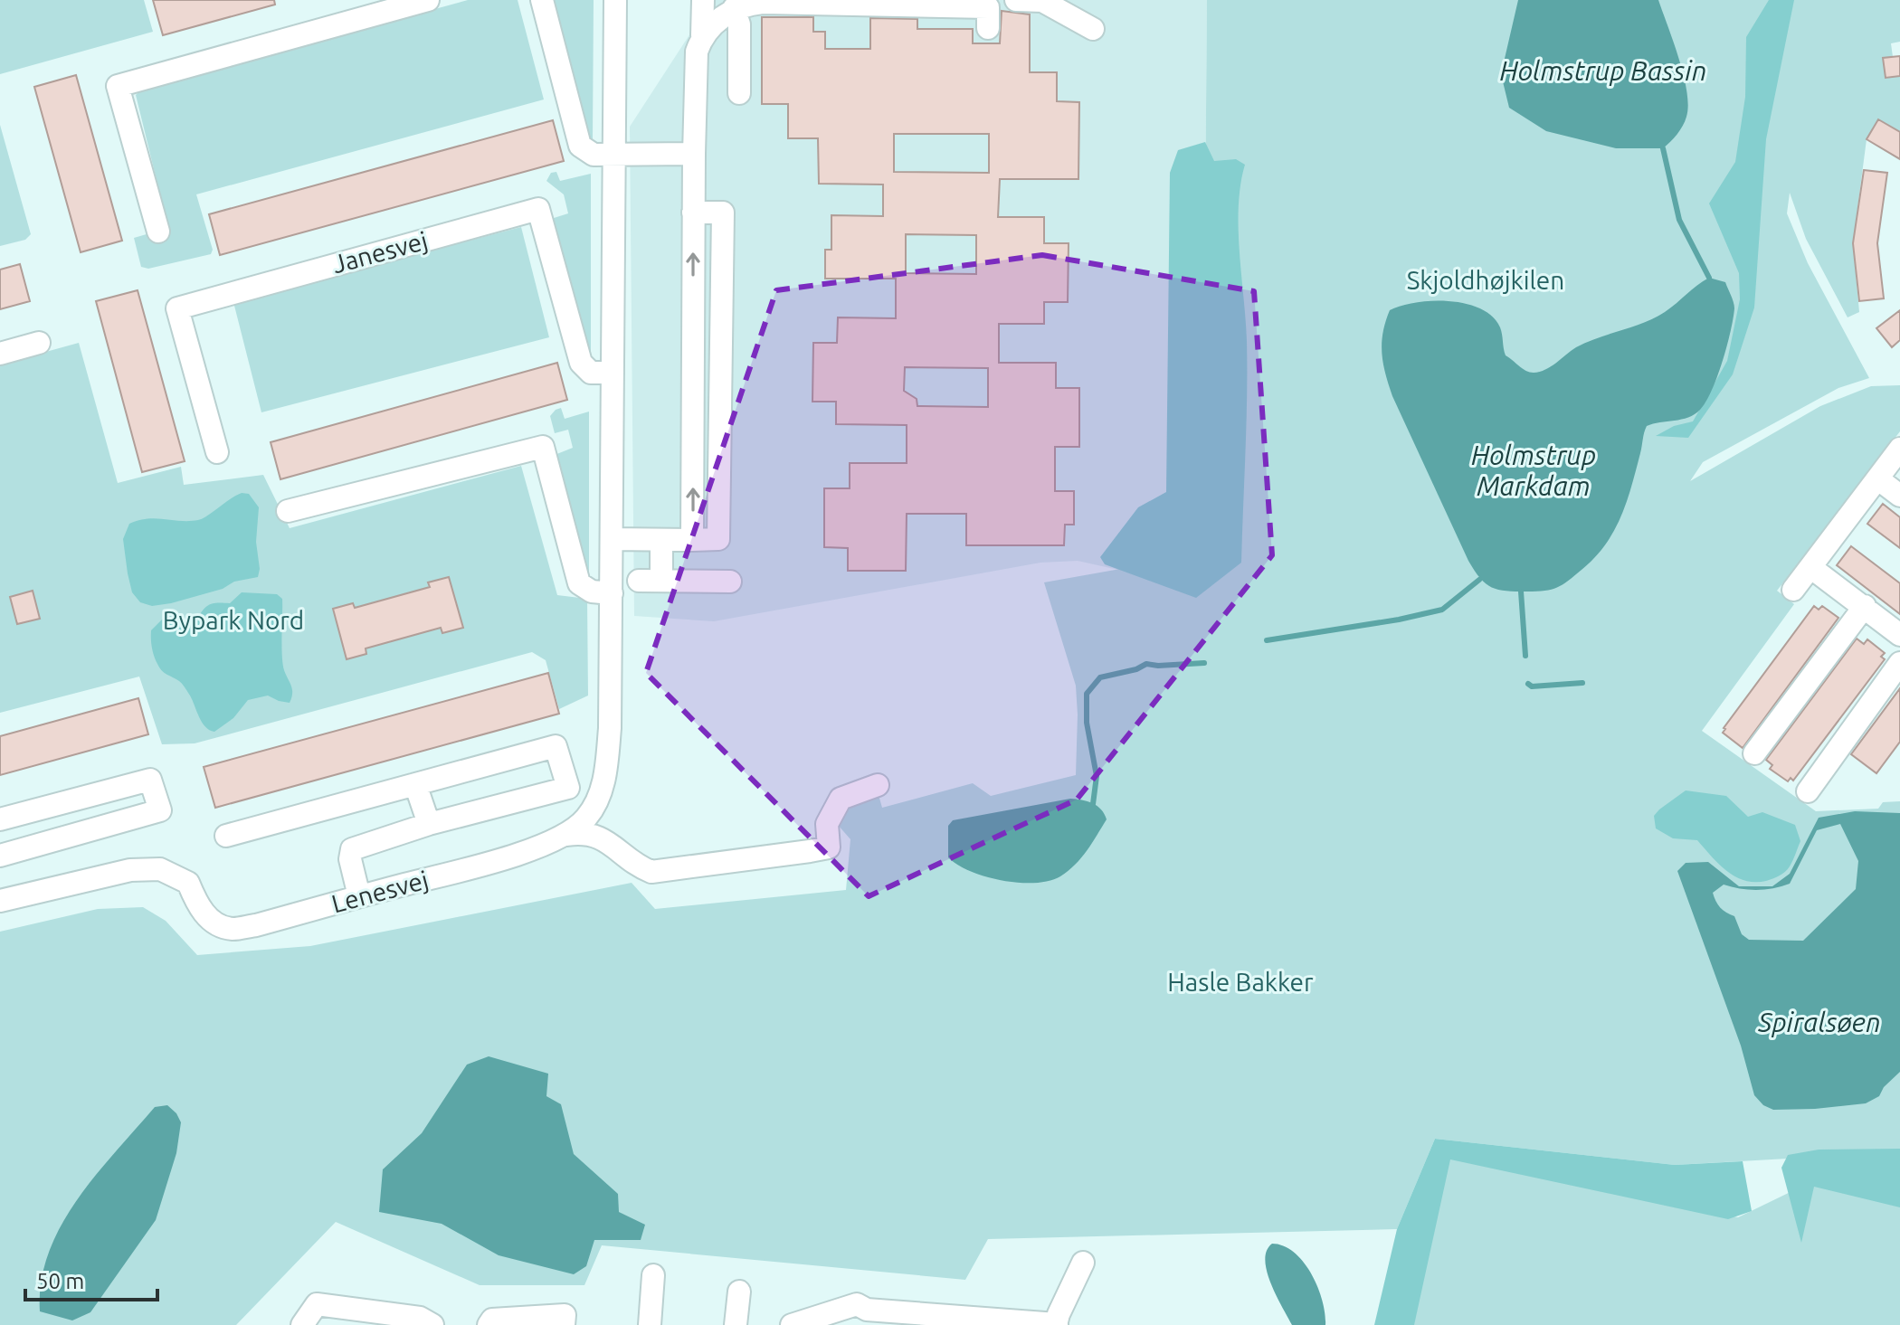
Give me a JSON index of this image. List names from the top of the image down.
{
  "streets": {
    "street": ["Janesvej", "Lenesvej"]
  },
  "water": ["Holmstrup Bassin", "Holmstrup Markdam", "Spiralsøen"],
  "parks": ["Skjoldhøjkilen", "Bypark Nord", "Hasle Bakker"],
  "scale_bar": "50 m"
}
